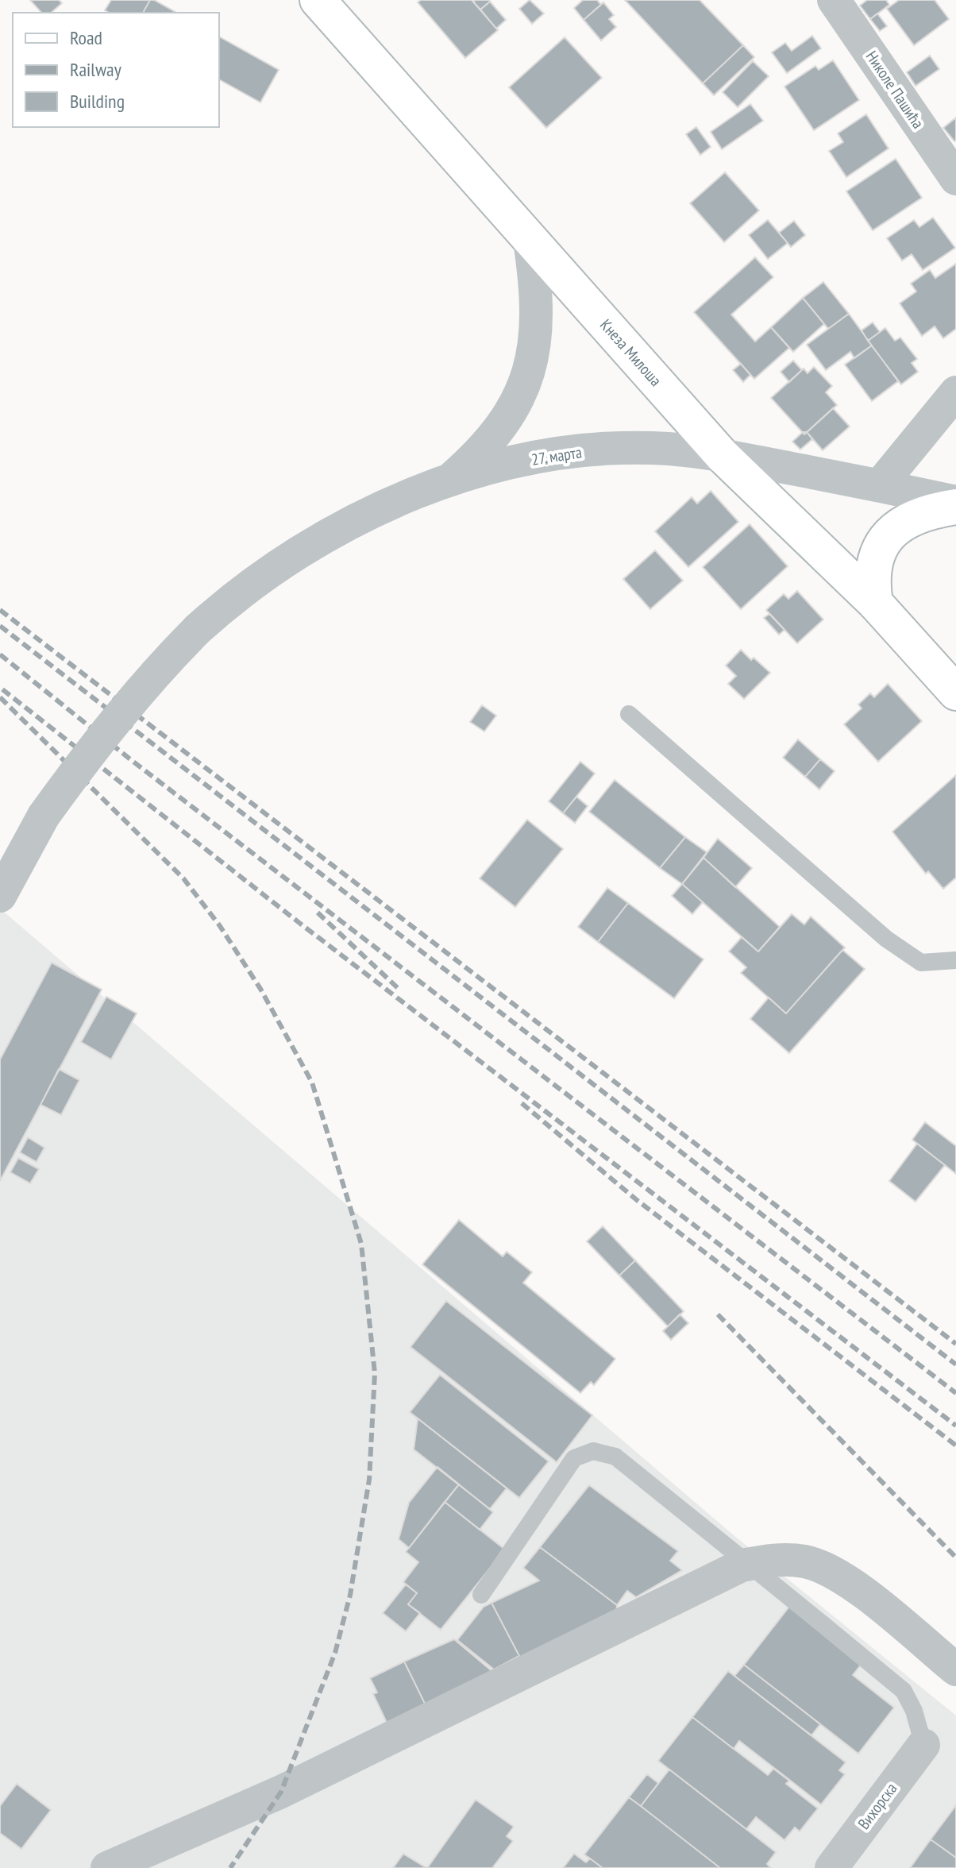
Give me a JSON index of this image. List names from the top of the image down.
{
  "streets": {
    "main road": ["Кнеза Милоша"],
    "street": ["Николе Пашића", "27. марта", "Вихорска"]
  },
  "crossings": [
    ["Кнеза Милоша", "27. марта"]
  ],
  "legend": ["Road", "Railway", "Building"]
}
